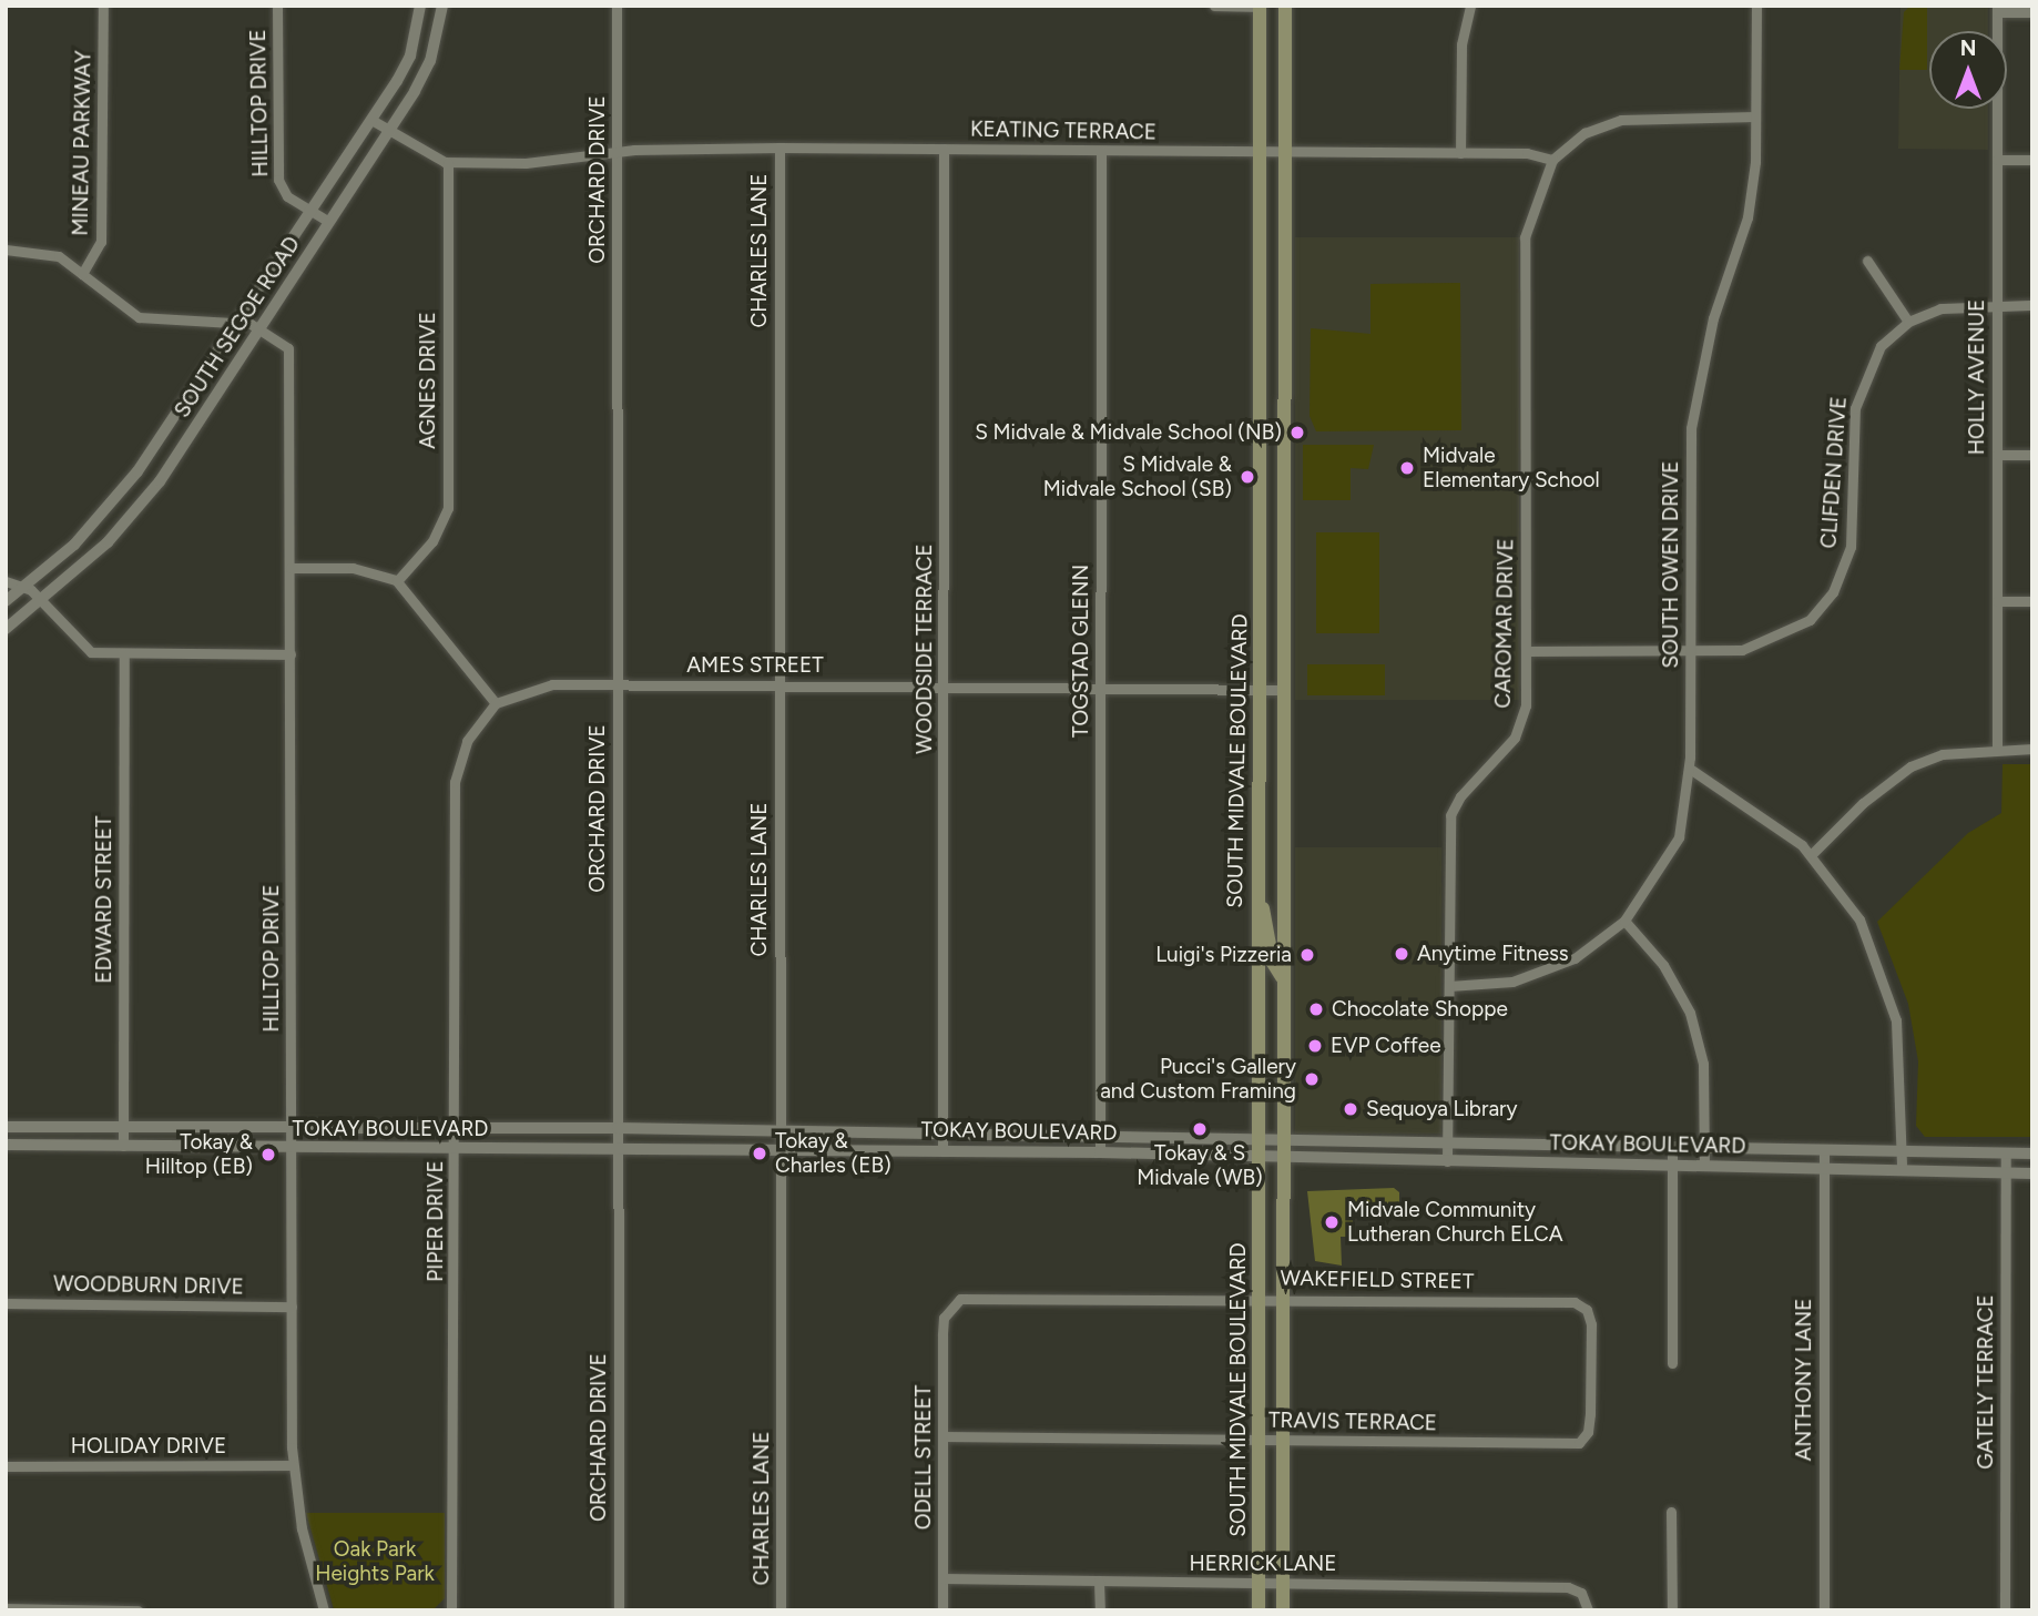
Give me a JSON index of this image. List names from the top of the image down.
{
  "streets": {
    "main road": ["SOUTH MIDVALE BOULEVARD"],
    "street": [
      "HILLTOP DRIVE",
      "KEATING TERRACE",
      "MINEAU PARKWAY",
      "ORCHARD DRIVE",
      "CHARLES LANE",
      "SOUTH SEGOE ROAD",
      "HOLLY AVENUE",
      "AGNES DRIVE",
      "CLIFDEN DRIVE",
      "SOUTH OWEN DRIVE",
      "CAROMAR DRIVE",
      "WOODSIDE TERRACE",
      "TOGSTAD GLENN",
      "AMES STREET",
      "EDWARD STREET",
      "TOKAY BOULEVARD",
      "PIPER DRIVE",
      "WAKEFIELD STREET",
      "WOODBURN DRIVE",
      "ANTHONY LANE",
      "GATELY TERRACE",
      "TRAVIS TERRACE",
      "HOLIDAY DRIVE",
      "ODELL STREET",
      "HERRICK LANE"
    ]
  },
  "crossings": [
    ["HILLTOP DRIVE", "SOUTH SEGOE ROAD"],
    ["HILLTOP DRIVE", "TOKAY BOULEVARD"],
    ["HILLTOP DRIVE", "WOODBURN DRIVE"],
    ["HILLTOP DRIVE", "HOLIDAY DRIVE"],
    ["KEATING TERRACE", "ORCHARD DRIVE"],
    ["KEATING TERRACE", "CHARLES LANE"],
    ["KEATING TERRACE", "SOUTH SEGOE ROAD"],
    ["KEATING TERRACE", "AGNES DRIVE"],
    ["KEATING TERRACE", "CAROMAR DRIVE"],
    ["KEATING TERRACE", "WOODSIDE TERRACE"],
    ["KEATING TERRACE", "TOGSTAD GLENN"],
    ["KEATING TERRACE", "SOUTH MIDVALE BOULEVARD"],
    ["ORCHARD DRIVE", "AMES STREET"],
    ["ORCHARD DRIVE", "TOKAY BOULEVARD"],
    ["CHARLES LANE", "AMES STREET"],
    ["CHARLES LANE", "TOKAY BOULEVARD"],
    ["HOLLY AVENUE", "CLIFDEN DRIVE"],
    ["CLIFDEN DRIVE", "SOUTH OWEN DRIVE"],
    ["CLIFDEN DRIVE", "CAROMAR DRIVE"],
    ["SOUTH OWEN DRIVE", "CAROMAR DRIVE"],
    ["CAROMAR DRIVE", "TOKAY BOULEVARD"],
    ["WOODSIDE TERRACE", "AMES STREET"],
    ["WOODSIDE TERRACE", "TOKAY BOULEVARD"],
    ["TOGSTAD GLENN", "AMES STREET"],
    ["TOGSTAD GLENN", "TOKAY BOULEVARD"],
    ["AMES STREET", "SOUTH MIDVALE BOULEVARD"],
    ["AMES STREET", "PIPER DRIVE"],
    ["SOUTH MIDVALE BOULEVARD", "TOKAY BOULEVARD"],
    ["SOUTH MIDVALE BOULEVARD", "WAKEFIELD STREET"],
    ["SOUTH MIDVALE BOULEVARD", "TRAVIS TERRACE"],
    ["SOUTH MIDVALE BOULEVARD", "HERRICK LANE"],
    ["EDWARD STREET", "TOKAY BOULEVARD"],
    ["TOKAY BOULEVARD", "PIPER DRIVE"],
    ["TOKAY BOULEVARD", "ANTHONY LANE"],
    ["TOKAY BOULEVARD", "GATELY TERRACE"],
    ["WAKEFIELD STREET", "TRAVIS TERRACE"],
    ["WAKEFIELD STREET", "ODELL STREET"],
    ["TRAVIS TERRACE", "ODELL STREET"],
    ["ODELL STREET", "HERRICK LANE"]
  ],
  "parks": ["Oak Park Heights Park"],
  "places": [
    "S Midvale & Midvale School (NB)",
    "Midvale Elementary School",
    "S Midvale & Midvale School (SB)",
    "Anytime Fitness",
    "Luigi's Pizzeria",
    "Chocolate Shoppe",
    "EVP Coffee",
    "Pucci's Gallery and Custom Framing",
    "Sequoya Library",
    "Tokay & S Midvale (WB)",
    "Tokay & Charles (EB)",
    "Tokay & Hilltop (EB)",
    "Midvale Community Lutheran Church ELCA"
  ],
  "north": "top"
}
